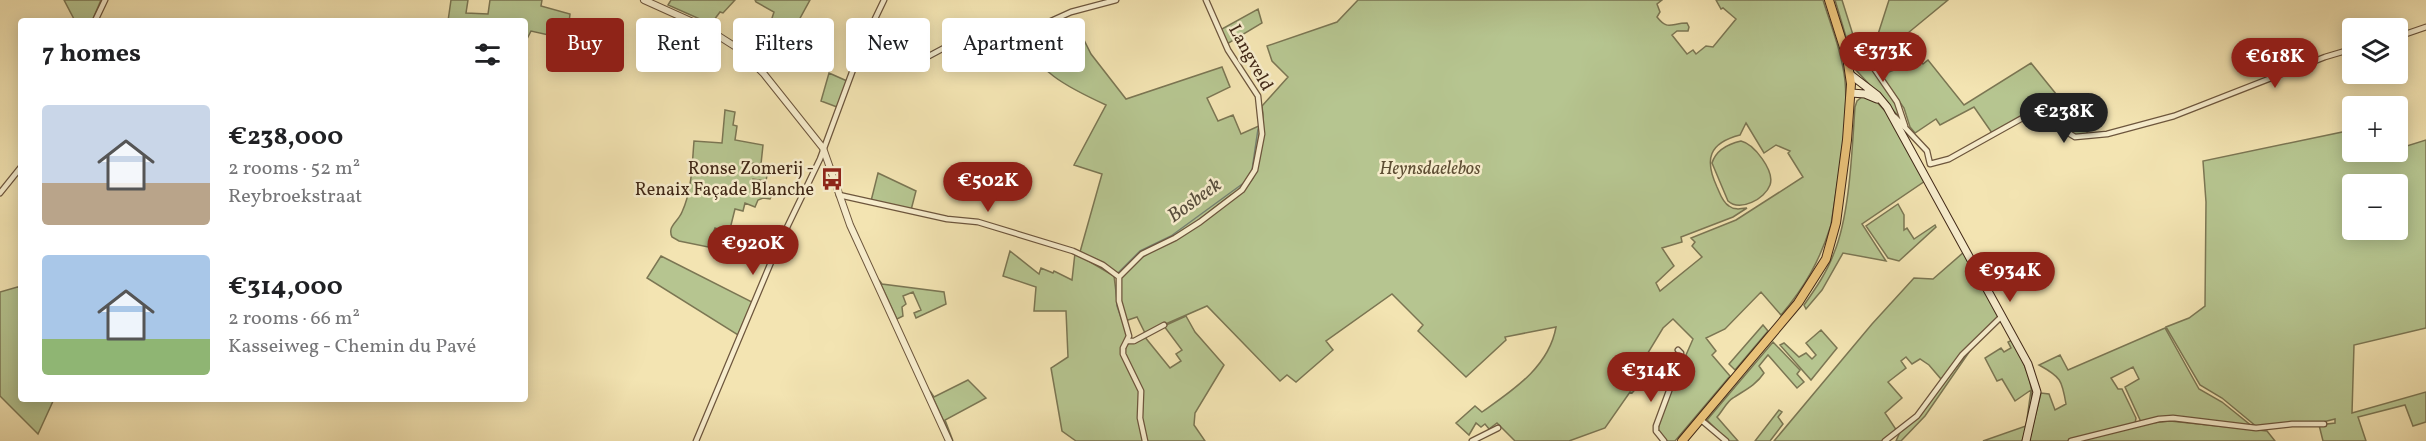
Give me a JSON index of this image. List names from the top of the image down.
{
  "streets": {
    "street": ["Langveld"]
  },
  "water": ["Bosbeek"],
  "parks": ["Heynsdaelebos"],
  "places": {
    "bus stop": ["Ronse Zomerij - Renaix Façade Blanche"]
  },
  "page": {
    "map_buttons": ["+", "−"],
    "chip": [
      "Buy",
      "Rent",
      "Filters",
      "New",
      "Apartment"
    ],
    "heading": "7 homes",
    "price": [
      "€373K",
      "€618K",
      "€238K",
      "€502K",
      "€920K",
      "€934K",
      "€314K"
    ],
    "list": [
      {
        "name": "€238,000",
        "note": "2 rooms · 52 m² · Reybroekstraat"
      },
      {
        "name": "€314,000",
        "note": "2 rooms · 66 m² · Kasseiweg - Chemin du Pavé"
      }
    ]
  }
}
